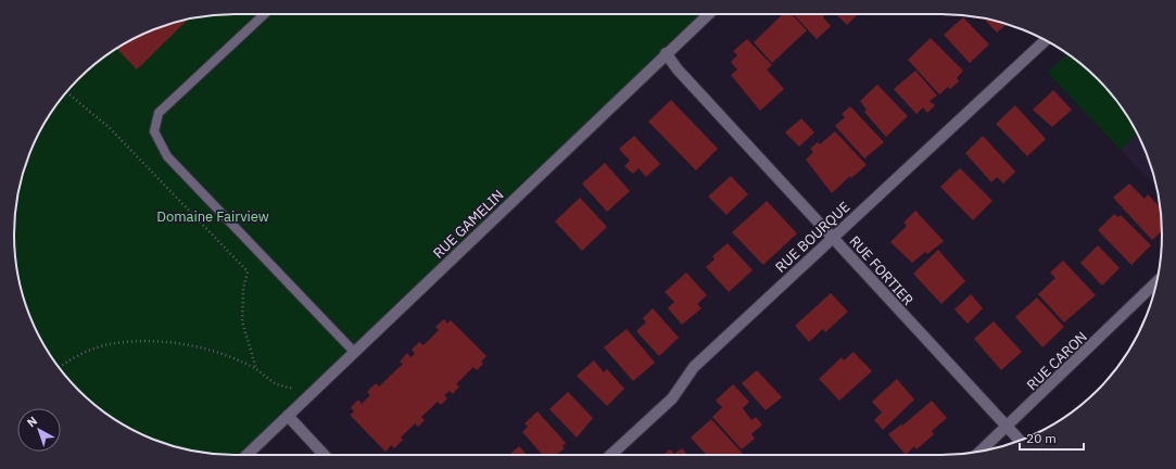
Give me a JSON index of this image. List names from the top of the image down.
{
  "streets": {
    "street": [
      "RUE GAMELIN",
      "RUE BOURQUE",
      "RUE FORTIER",
      "RUE CARON"
    ]
  },
  "crossings": [
    ["RUE GAMELIN", "RUE FORTIER"],
    ["RUE BOURQUE", "RUE FORTIER"],
    ["RUE FORTIER", "RUE CARON"]
  ],
  "parks": ["Domaine Fairview"],
  "scale_bar": "20 m",
  "north": "top left"
}
